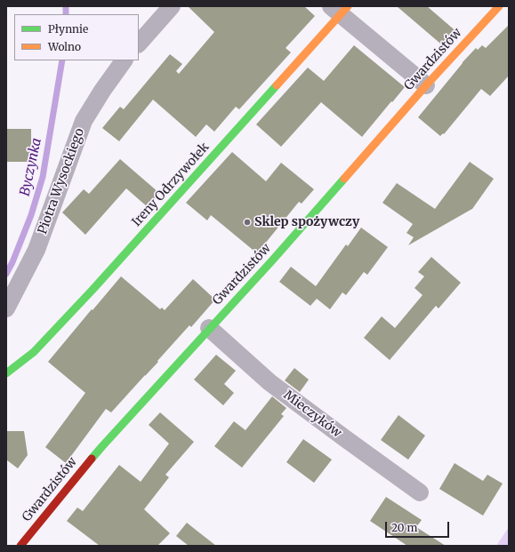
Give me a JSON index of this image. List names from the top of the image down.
{
  "streets": {
    "street": [
      "Gwardzistów",
      "Piotra Wysockiego",
      "Ireny Odrzywołek",
      "Mieczyków"
    ]
  },
  "crossings": [
    ["Gwardzistów", "Mieczyków"]
  ],
  "water": ["Byczynka"],
  "places": ["Sklep spożywczy"],
  "legend": ["Płynnie", "Wolno"],
  "scale_bar": "20 m"
}
